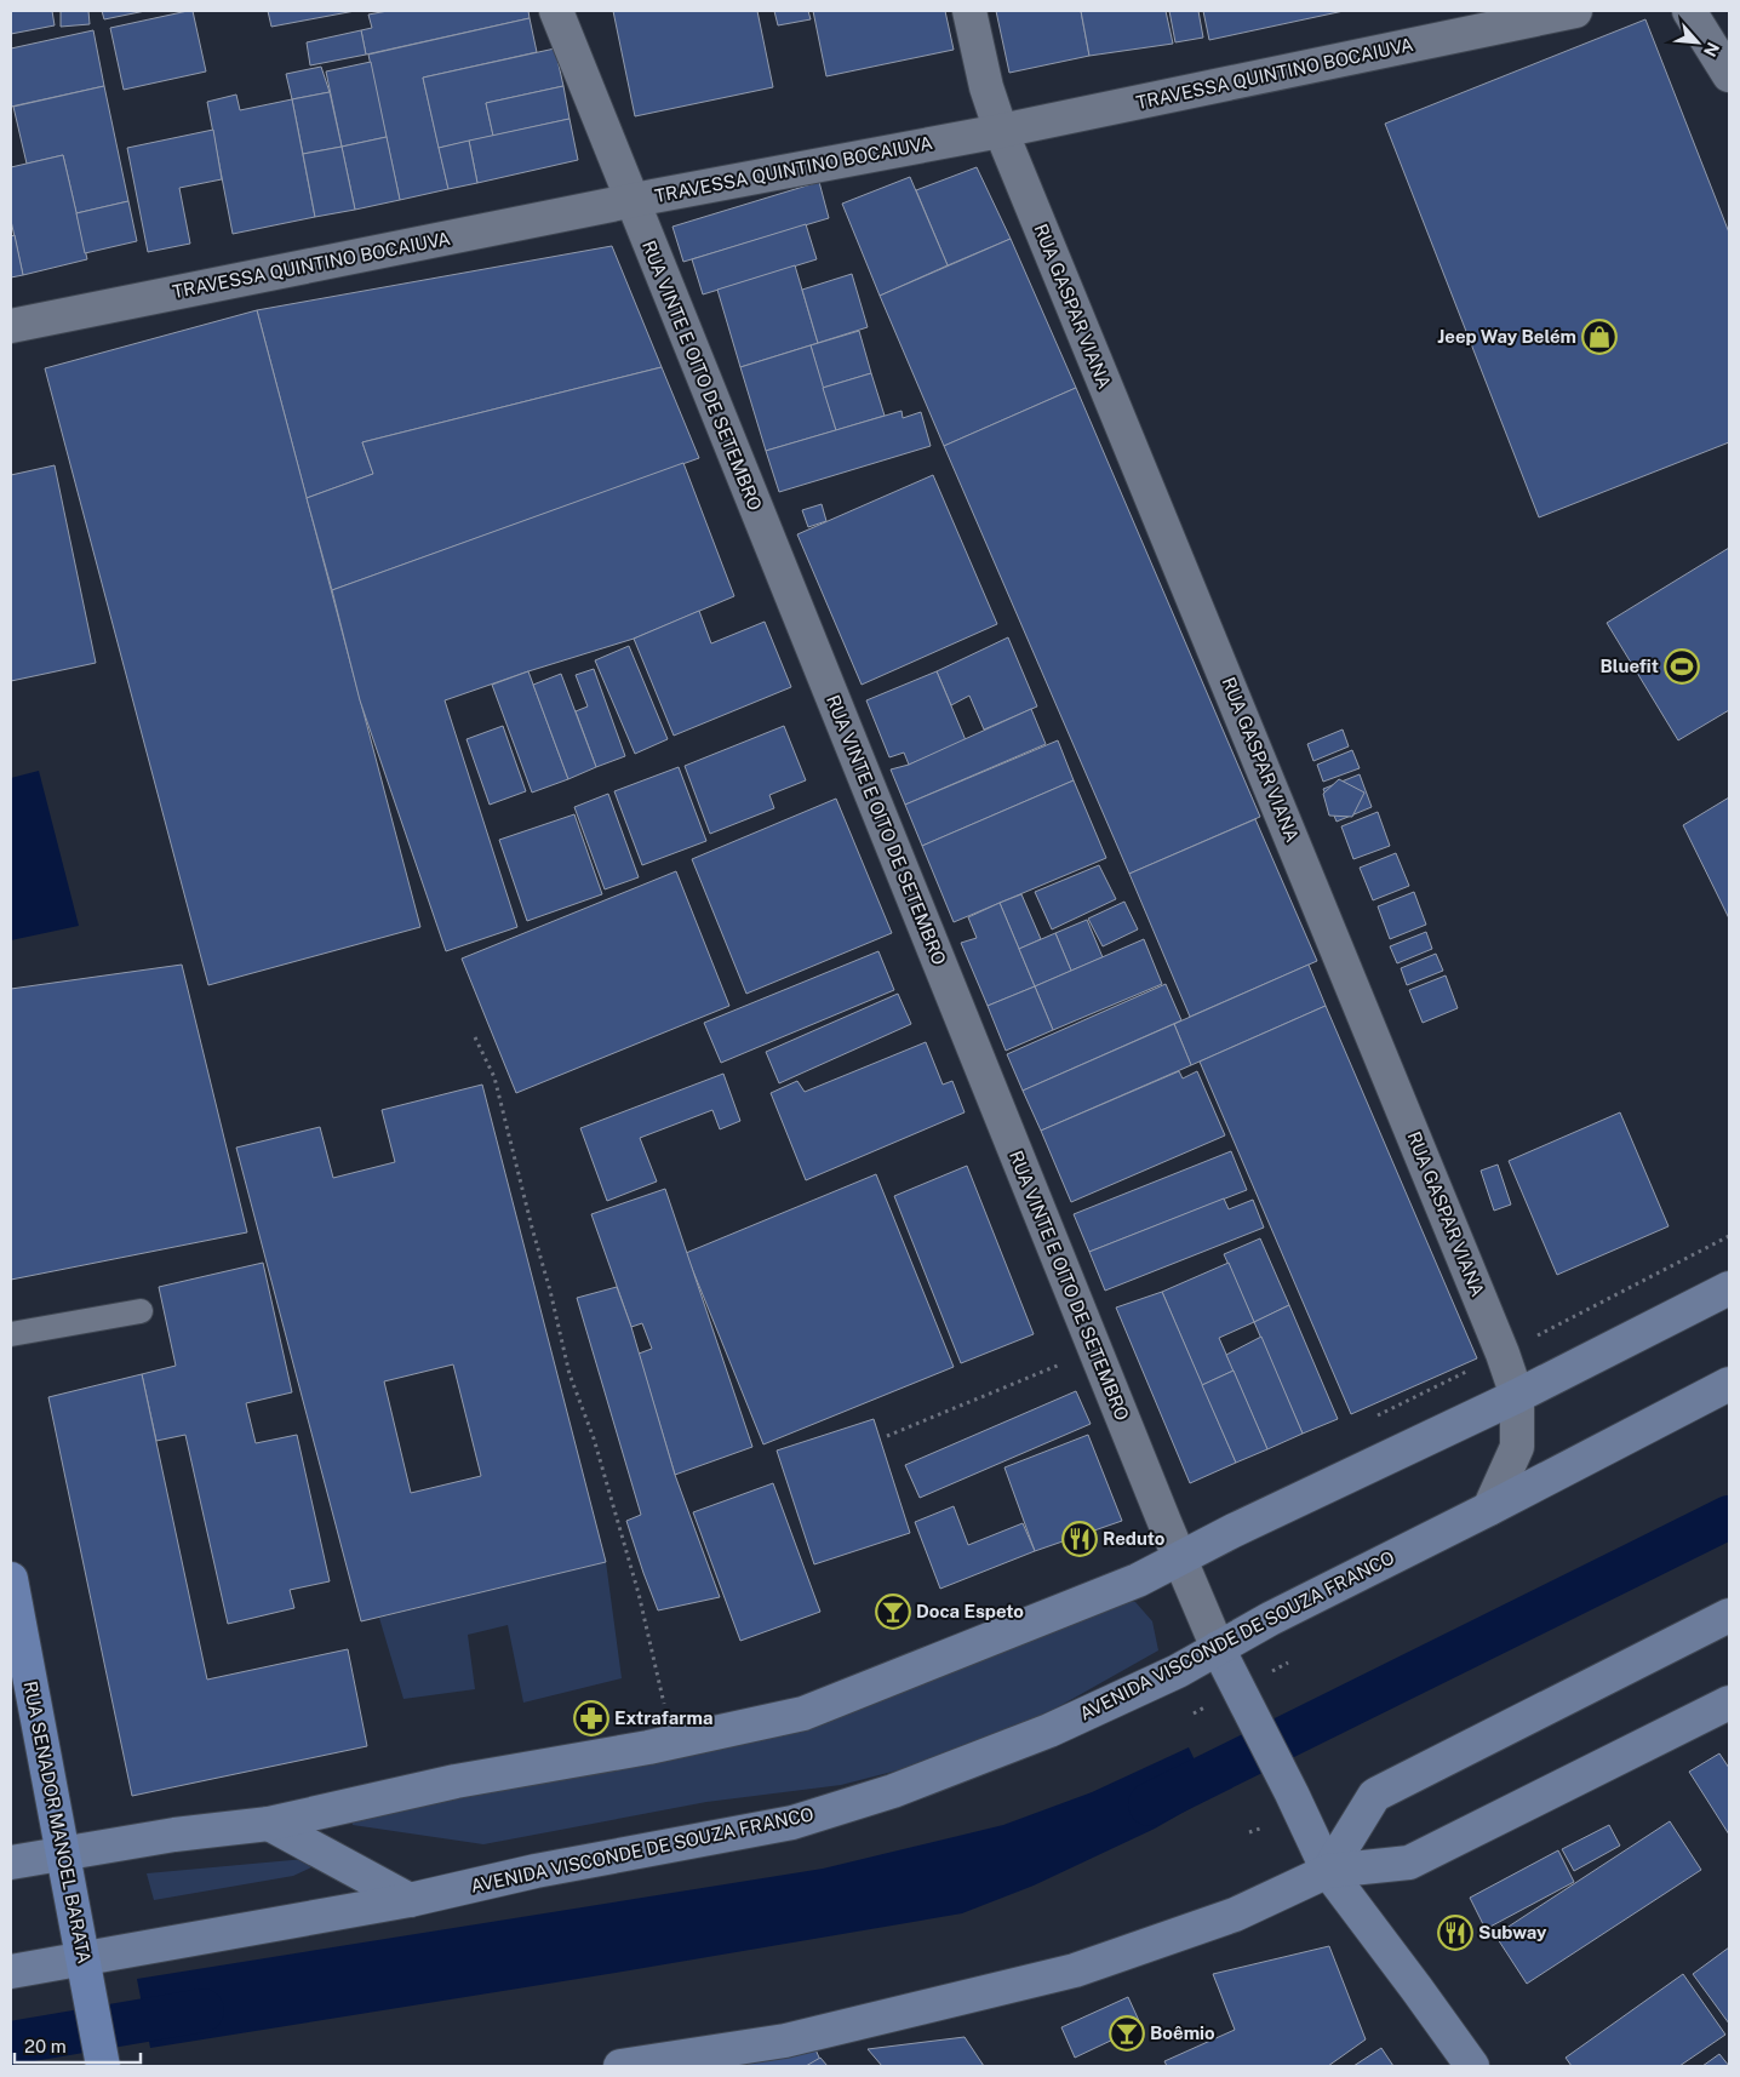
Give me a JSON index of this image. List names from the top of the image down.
{
  "streets": {
    "main road": ["AVENIDA VISCONDE DE SOUZA FRANCO", "RUA SENADOR MANOEL BARATA"],
    "street": ["TRAVESSA QUINTINO BOCAIUVA", "RUA GASPAR VIANA", "RUA VINTE E OITO DE SETEMBRO"]
  },
  "crossings": [
    ["TRAVESSA QUINTINO BOCAIUVA", "RUA GASPAR VIANA"],
    ["TRAVESSA QUINTINO BOCAIUVA", "RUA VINTE E OITO DE SETEMBRO"],
    ["RUA GASPAR VIANA", "AVENIDA VISCONDE DE SOUZA FRANCO"],
    ["RUA VINTE E OITO DE SETEMBRO", "AVENIDA VISCONDE DE SOUZA FRANCO"],
    ["AVENIDA VISCONDE DE SOUZA FRANCO", "RUA SENADOR MANOEL BARATA"]
  ],
  "places": {
    "shop": ["Jeep Way Belém"],
    "sports": ["Bluefit"],
    "restaurant": ["Reduto", "Subway"],
    "bar": ["Doca Espeto", "Boêmio"],
    "pharmacy": ["Extrafarma"]
  },
  "scale_bar": "20 m",
  "north": "bottom right"
}
